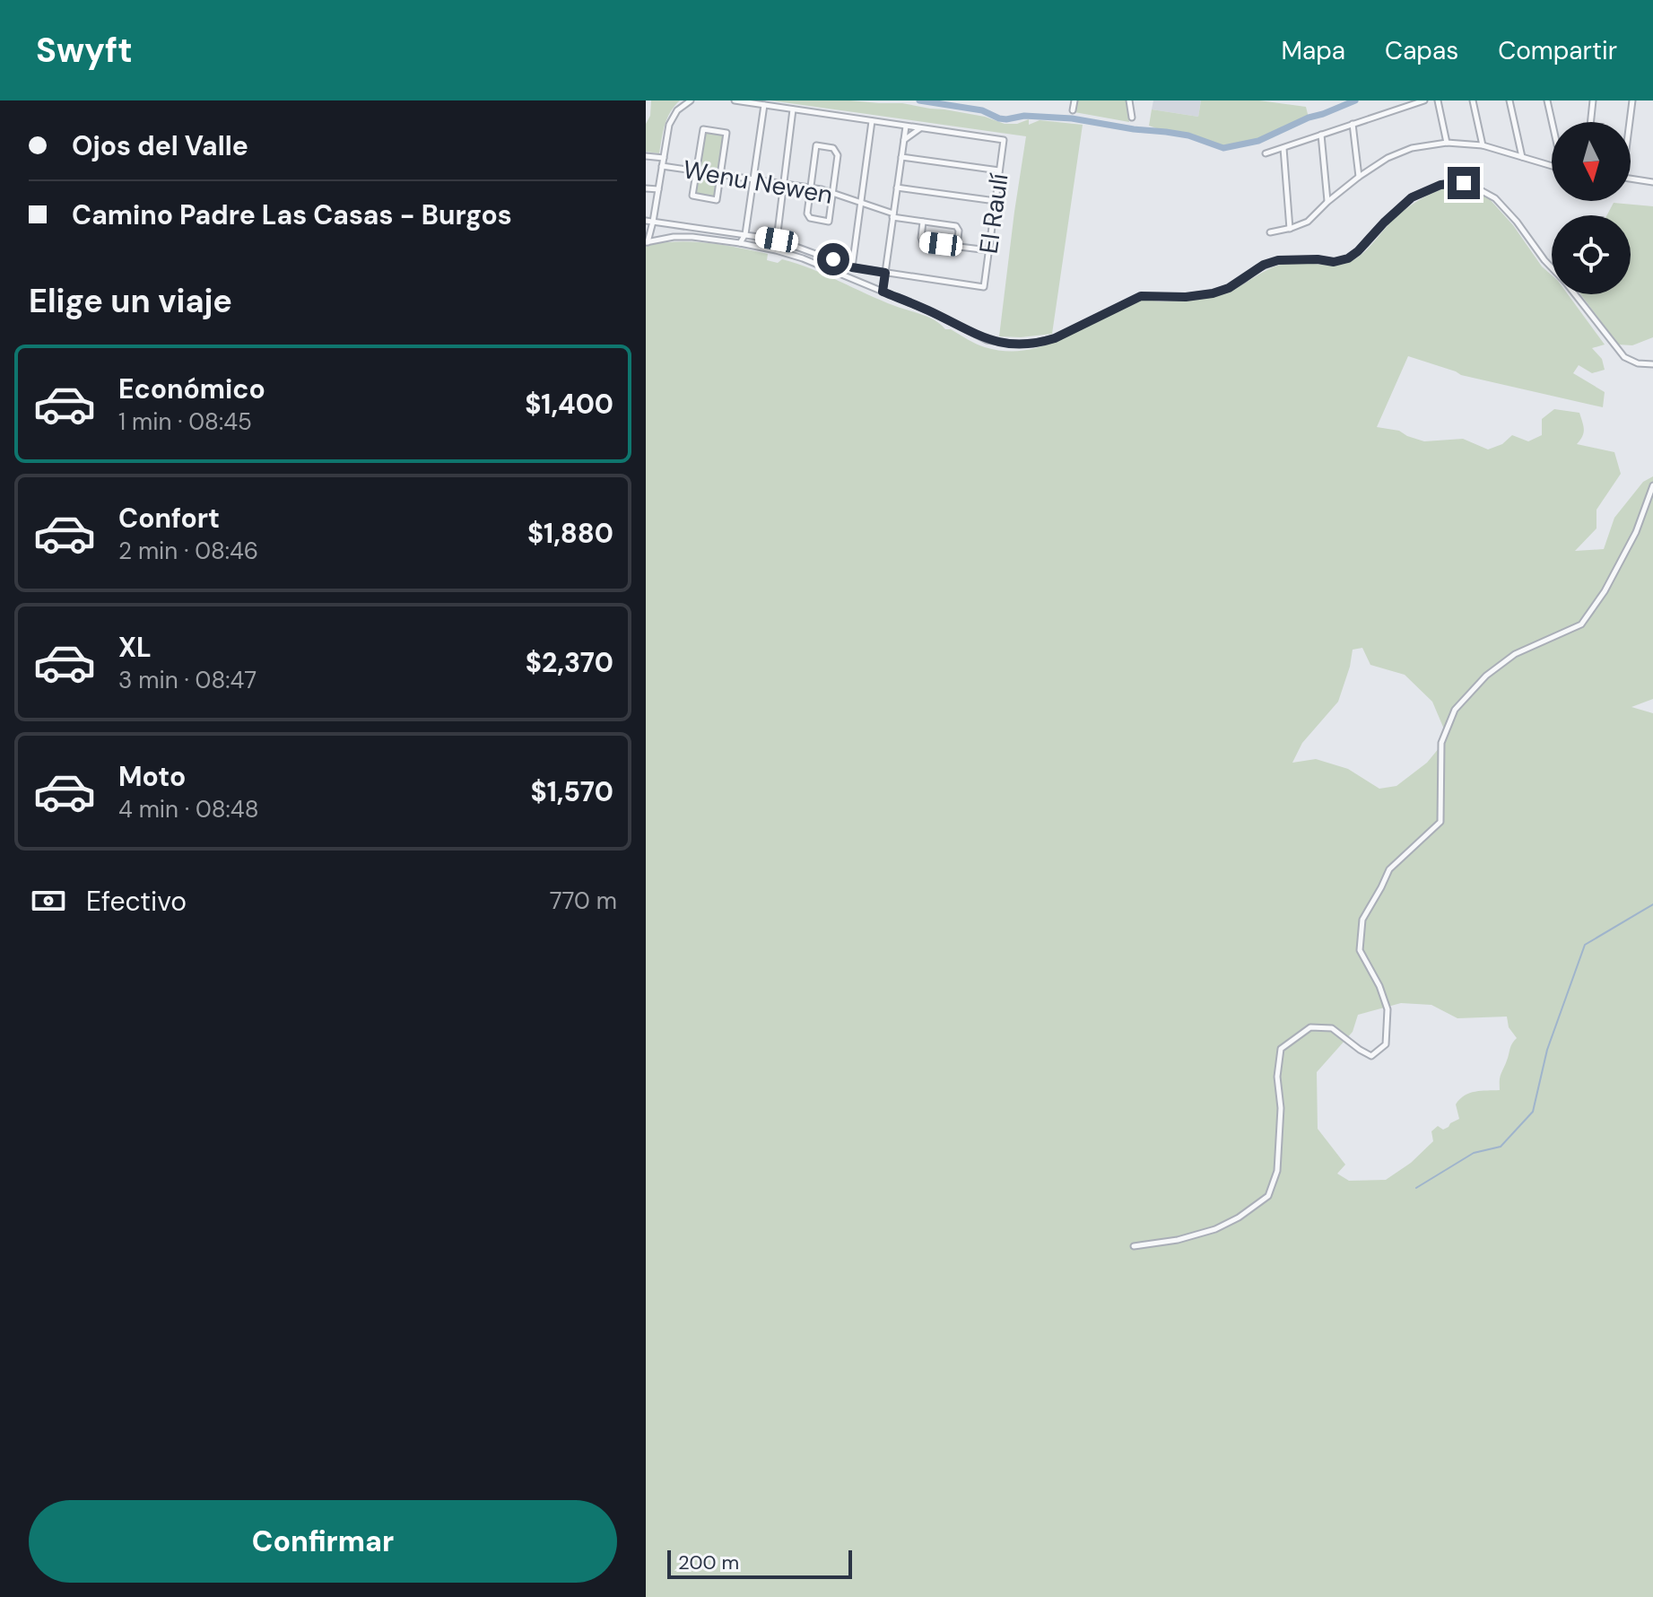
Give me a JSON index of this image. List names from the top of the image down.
{
  "streets": {
    "street": ["Wenu Newen", "El Raulí"]
  },
  "scale_bar": "200 m",
  "north": "bottom",
  "page": {
    "header": "Swyft",
    "nav": ["Mapa", "Capas", "Compartir"],
    "banner": ["Ojos del Valle", "Camino Padre Las Casas - Burgos"],
    "heading": "Elige un viaje",
    "list": [
      {
        "name": "Económico",
        "note": "1 min · 08:45",
        "value": "$1,400"
      },
      {
        "name": "Confort",
        "note": "2 min · 08:46",
        "value": "$1,880"
      },
      {
        "name": "XL",
        "note": "3 min · 08:47",
        "value": "$2,370"
      },
      {
        "name": "Moto",
        "note": "4 min · 08:48",
        "value": "$1,570"
      }
    ],
    "pay": ["Efectivo", "770 m"],
    "buttons": "Confirmar",
    "scale": "200 m"
  }
}
